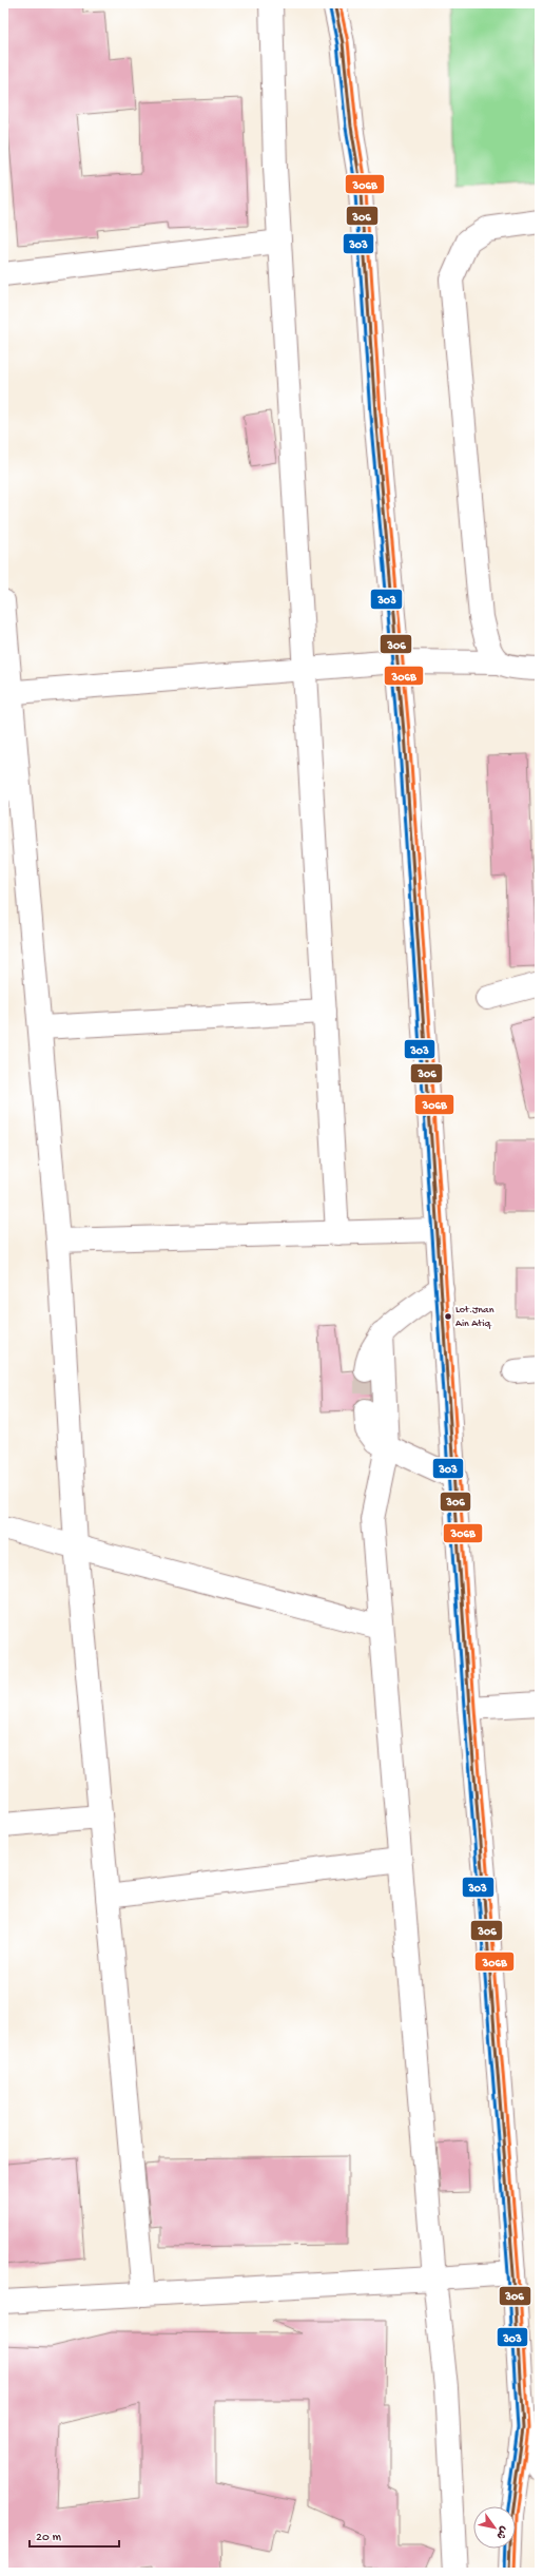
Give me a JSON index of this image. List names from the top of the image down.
{
  "places": ["Lot.Jnan Ain Atiq"],
  "lines": ["transit line 306", "transit line 306B", "transit line 303"],
  "scale_bar": "20 m",
  "north": "bottom right"
}
